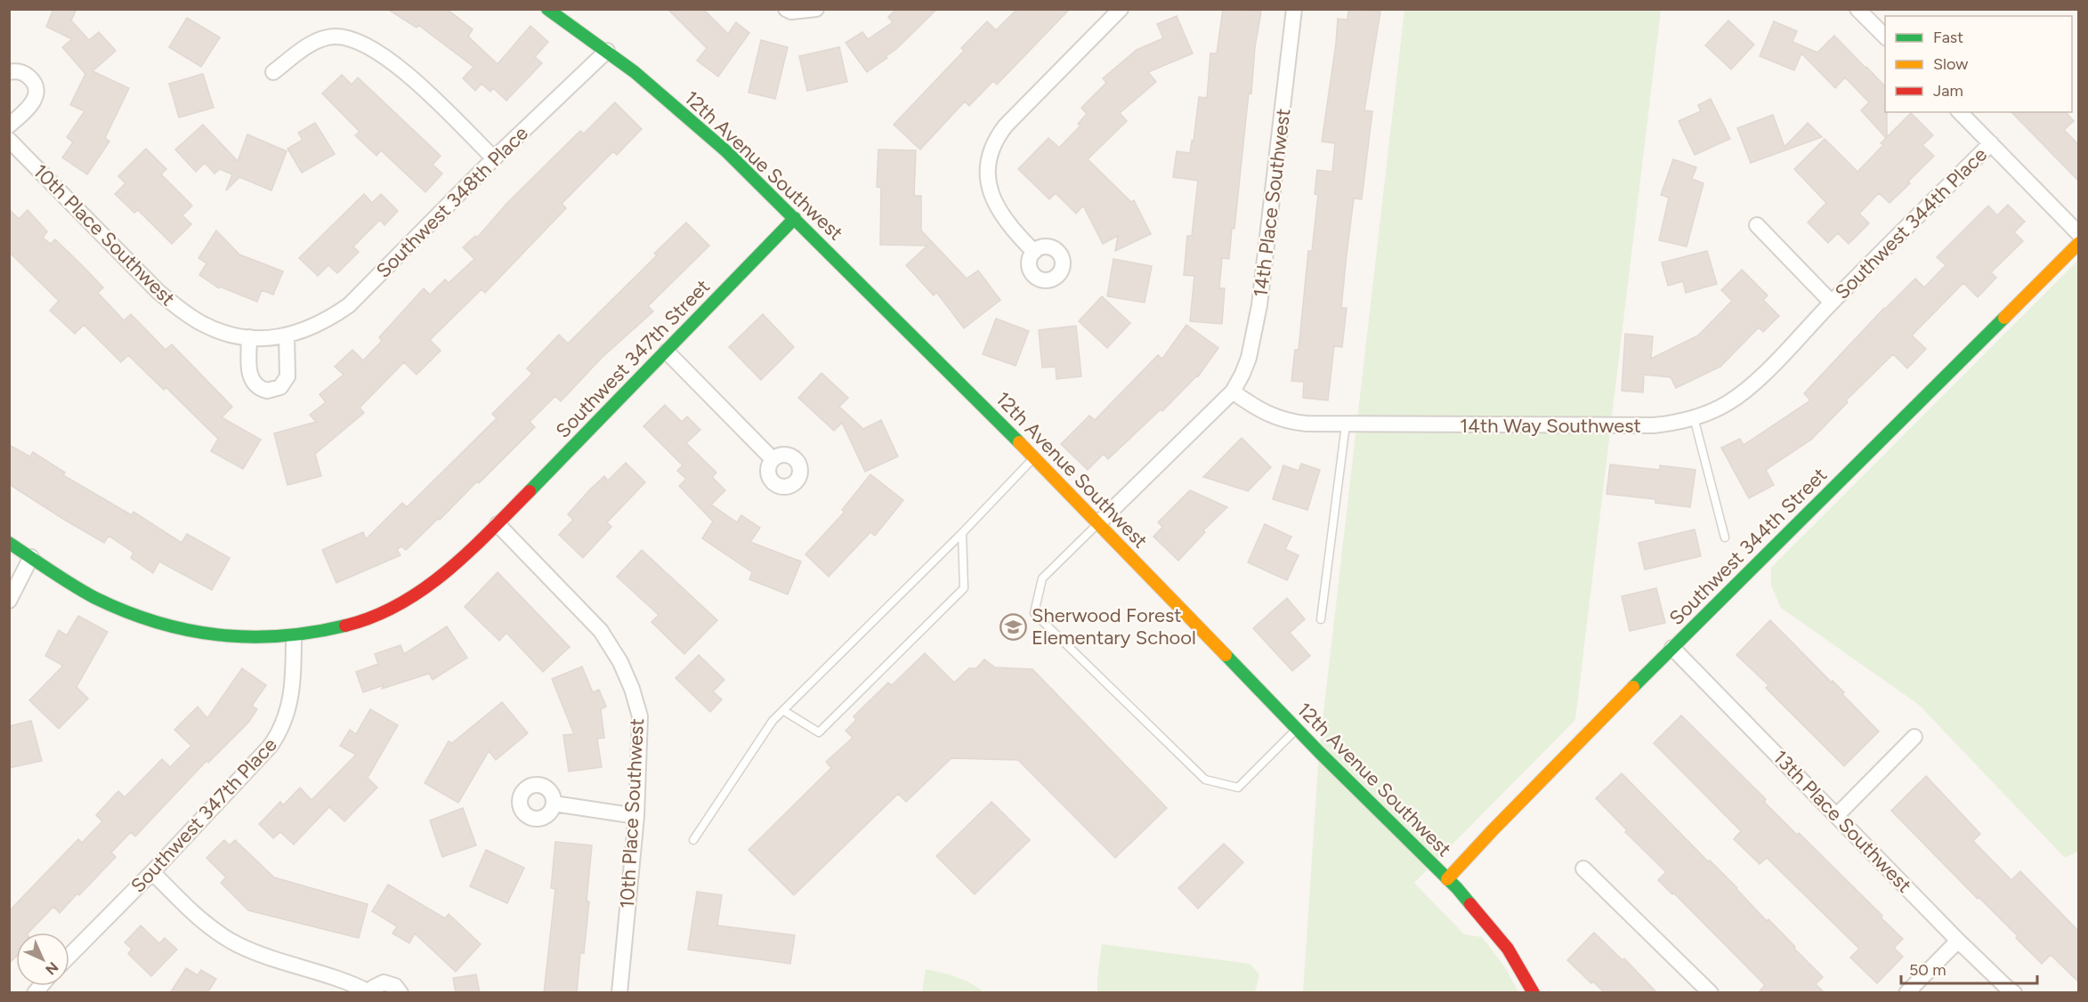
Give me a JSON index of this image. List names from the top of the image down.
{
  "streets": {
    "street": [
      "12th Avenue Southwest",
      "Southwest 348th Place",
      "14th Place Southwest",
      "Southwest 344th Place",
      "10th Place Southwest",
      "Southwest 347th Street",
      "14th Way Southwest",
      "Southwest 344th Street",
      "Southwest 347th Place",
      "13th Place Southwest"
    ]
  },
  "crossings": [
    ["12th Avenue Southwest", "Southwest 348th Place"],
    ["12th Avenue Southwest", "14th Place Southwest"],
    ["12th Avenue Southwest", "Southwest 347th Street"],
    ["12th Avenue Southwest", "Southwest 344th Street"],
    ["Southwest 348th Place", "10th Place Southwest"],
    ["14th Place Southwest", "14th Way Southwest"],
    ["Southwest 344th Place", "14th Way Southwest"],
    ["10th Place Southwest", "Southwest 347th Street"],
    ["Southwest 347th Street", "Southwest 347th Place"],
    ["Southwest 344th Street", "13th Place Southwest"]
  ],
  "places": {
    "school or university": ["Sherwood Forest Elementary School"]
  },
  "legend": ["Fast", "Slow", "Jam"],
  "scale_bar": "50 m",
  "north": "bottom right"
}
